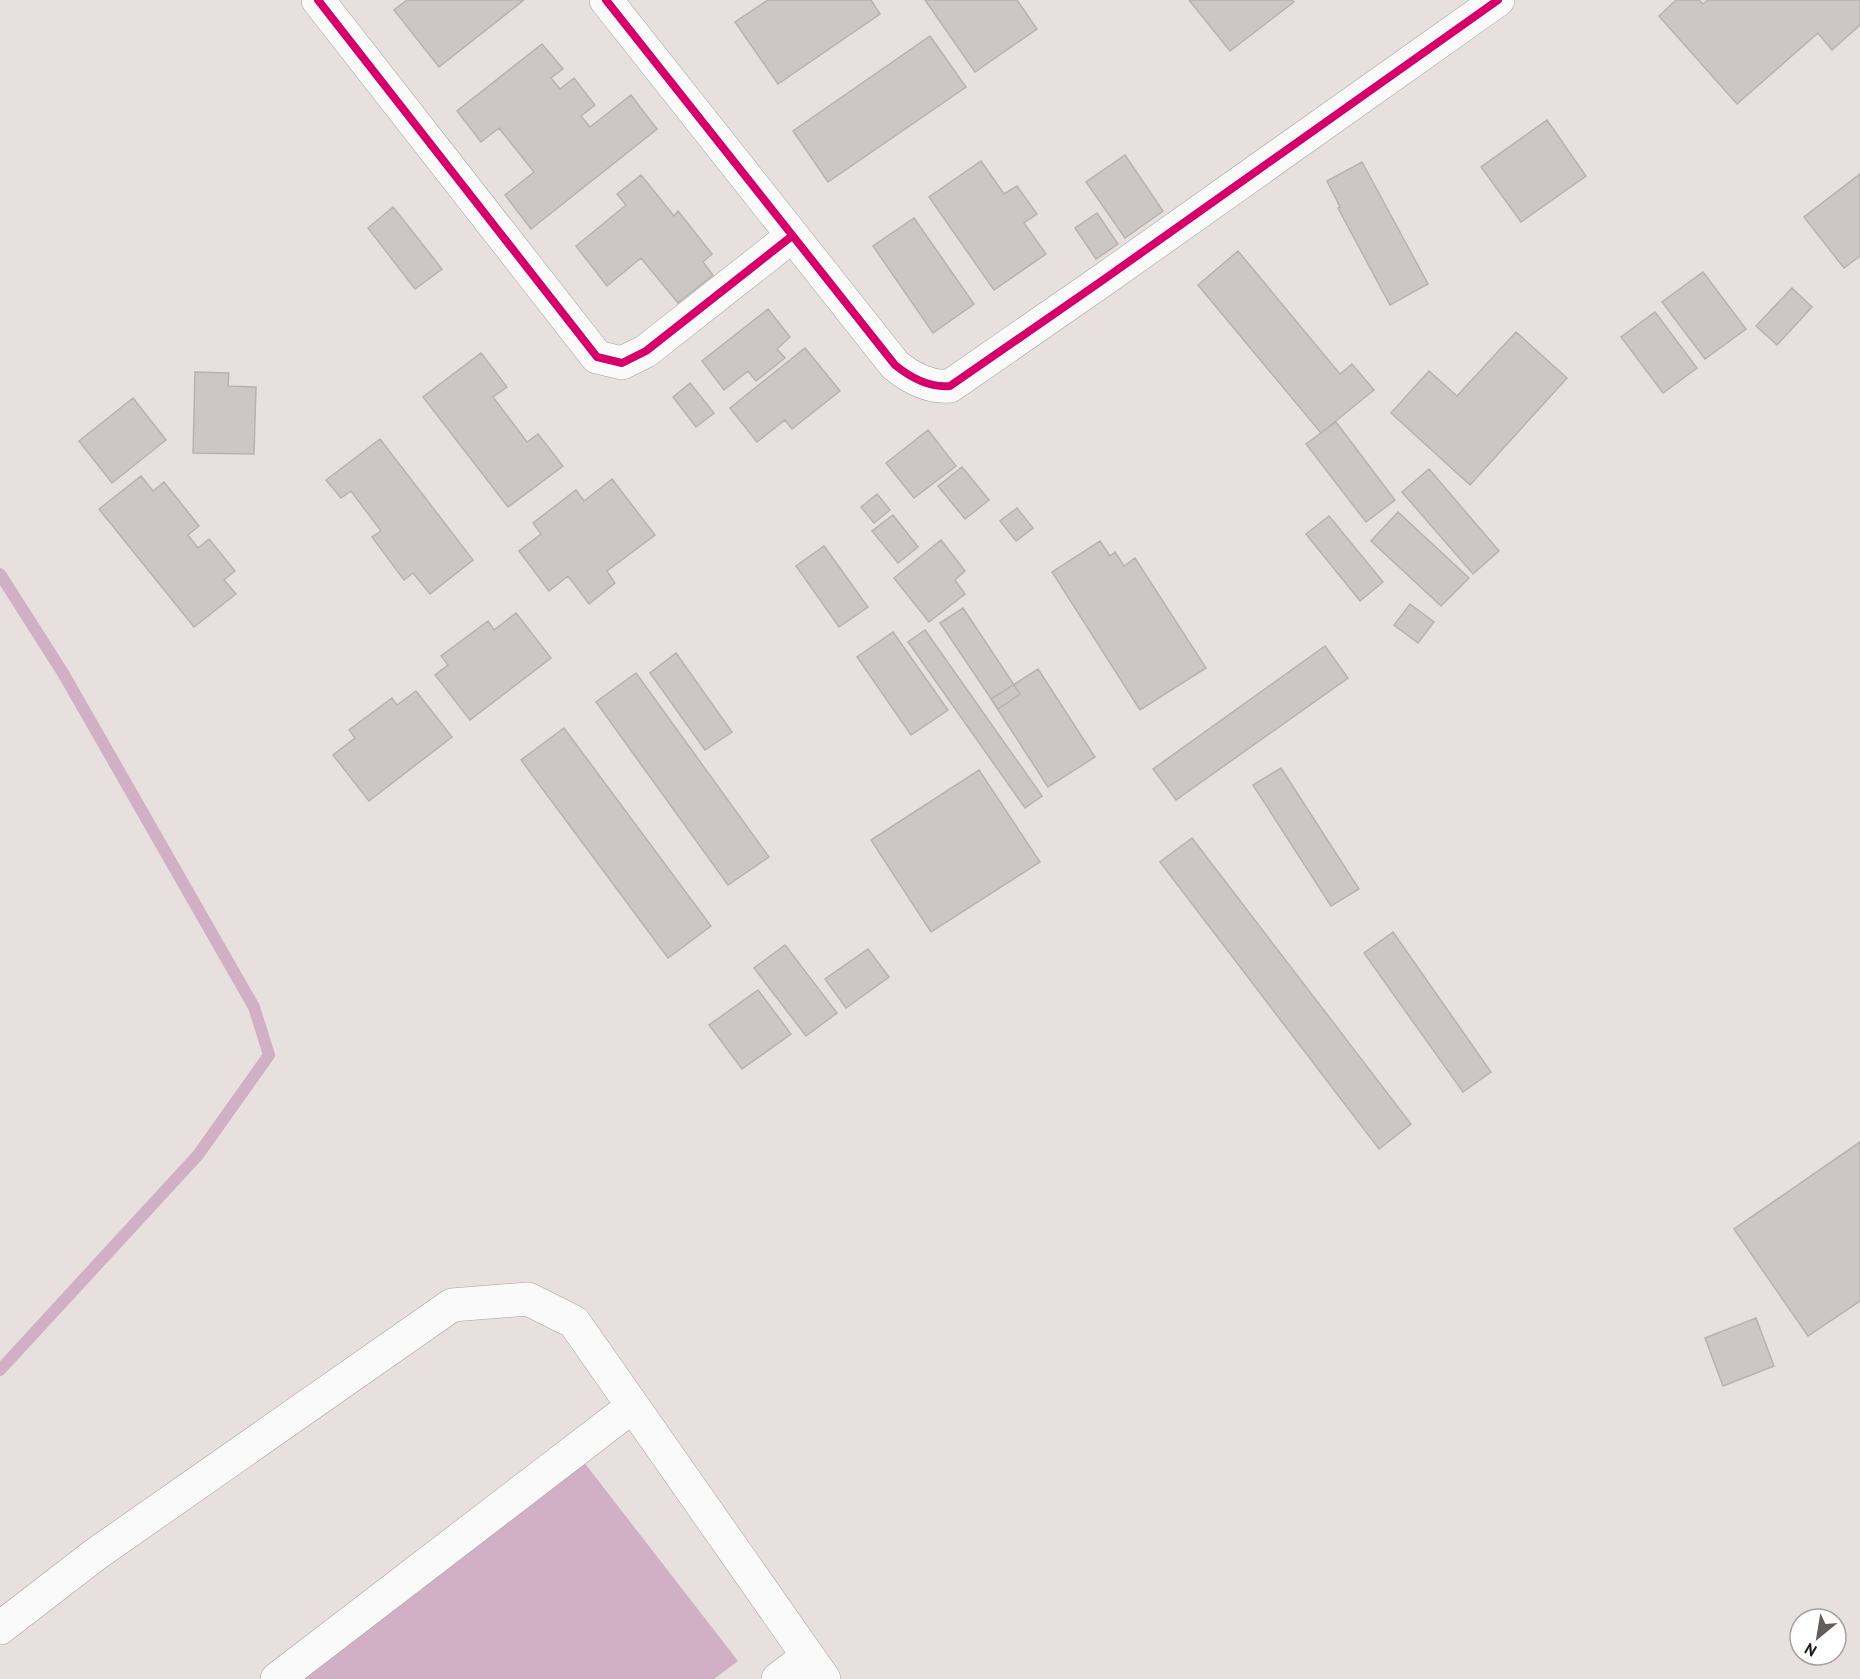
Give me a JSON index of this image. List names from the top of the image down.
{
  "north": "bottom left"
}
